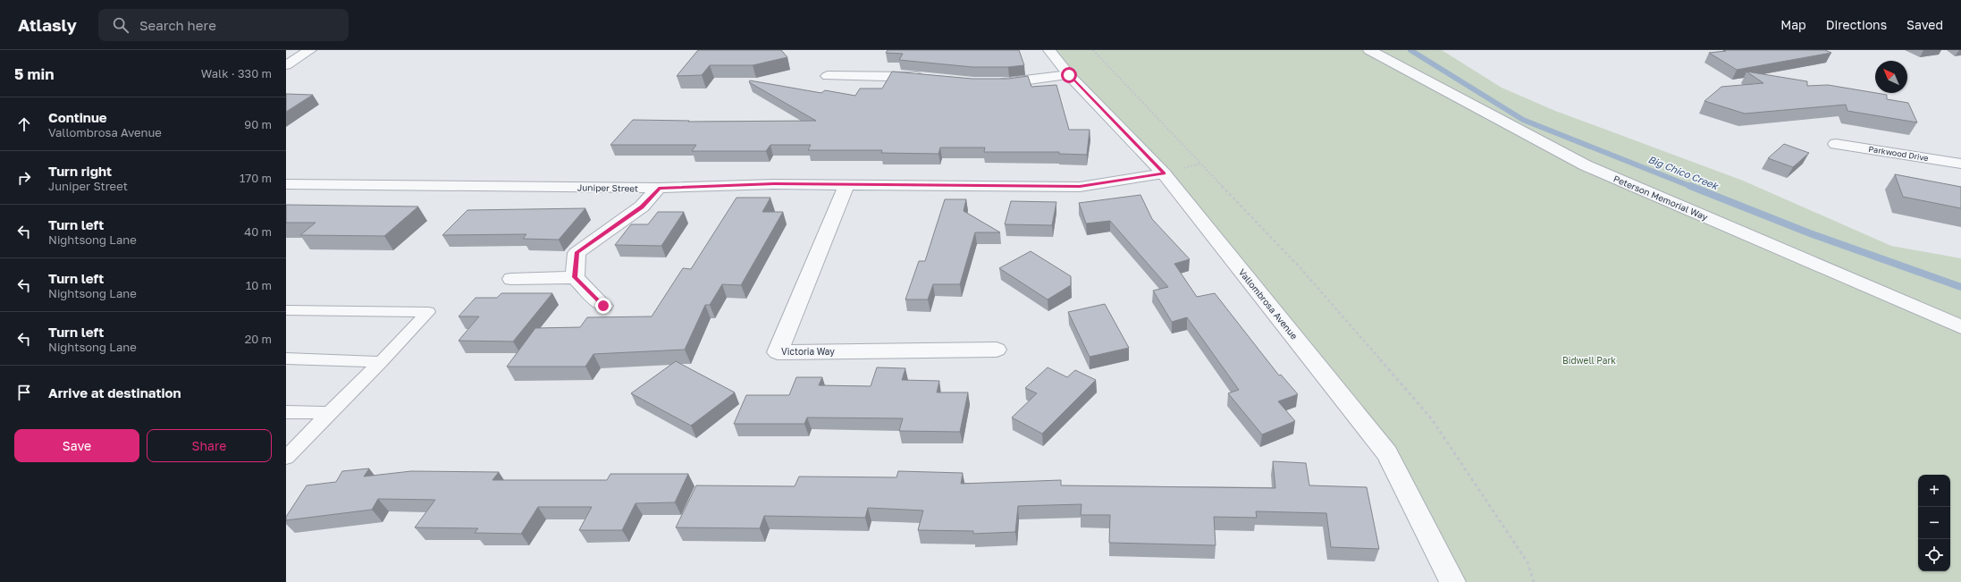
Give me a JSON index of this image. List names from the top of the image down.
{
  "streets": {
    "street": [
      "Parkwood Drive",
      "Juniper Street",
      "Peterson Memorial Way",
      "Vallombrosa Avenue",
      "Victoria Way"
    ]
  },
  "crossings": [
    ["Juniper Street", "Vallombrosa Avenue"],
    ["Juniper Street", "Victoria Way"]
  ],
  "water": ["Big Chico Creek"],
  "parks": ["Bidwell Park"],
  "north": "top left",
  "page": {
    "header": "Atlasly",
    "search": "Search here",
    "nav": ["Map", "Directions", "Saved"],
    "heading": ["5 min", "Walk · 330 m"],
    "list": [
      ["Continue", "Vallombrosa Avenue", "90 m"],
      ["Turn right", "Juniper Street", "170 m"],
      ["Turn left", "Nightsong Lane", "40 m"],
      ["Turn left", "Nightsong Lane", "10 m"],
      ["Turn left", "Nightsong Lane", "20 m"],
      "Arrive at destination"
    ],
    "buttons": ["Save", "Share"],
    "map_buttons": ["+", "−"]
  }
}
